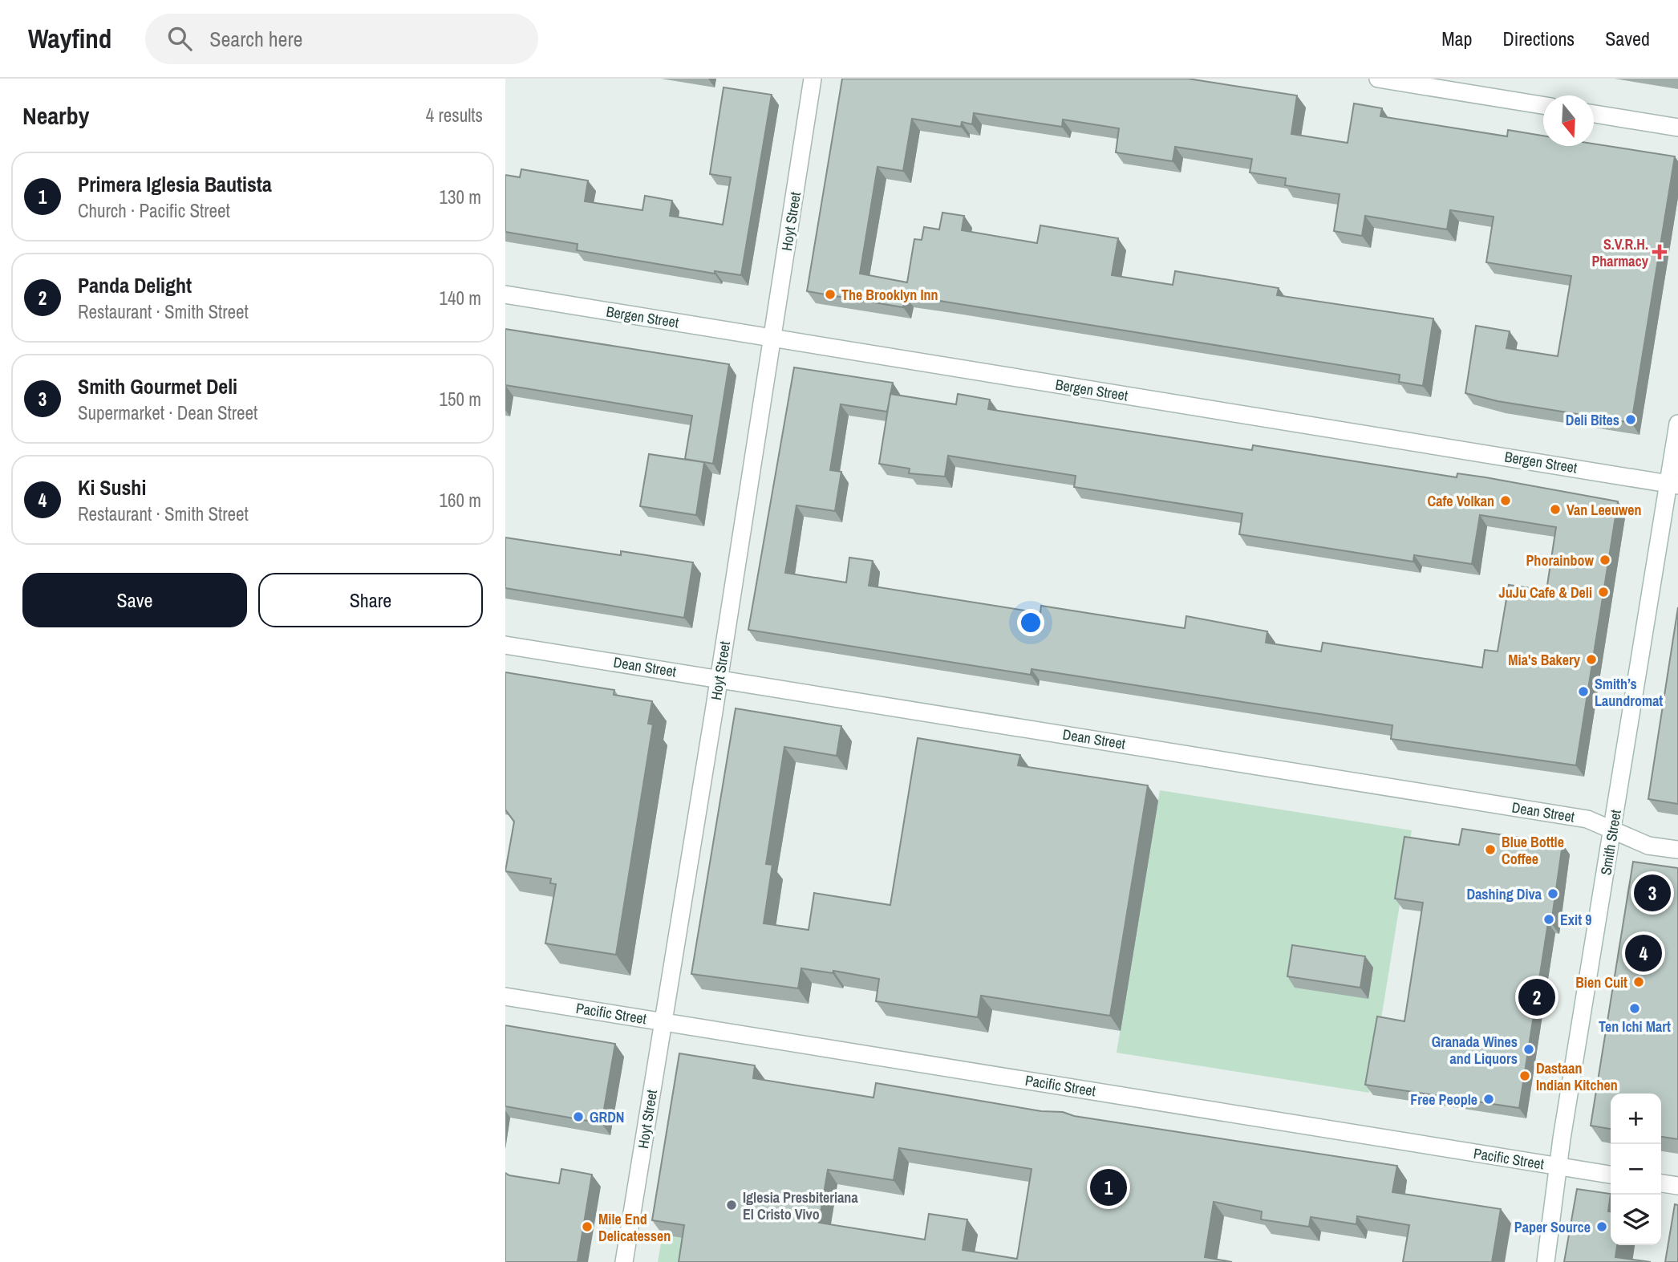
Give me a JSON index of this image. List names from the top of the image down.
{
  "streets": {
    "street": [
      "Hoyt Street",
      "Bergen Street",
      "Dean Street",
      "Smith Street",
      "Pacific Street"
    ]
  },
  "crossings": [
    ["Hoyt Street", "Bergen Street"],
    ["Hoyt Street", "Dean Street"],
    ["Hoyt Street", "Pacific Street"],
    ["Bergen Street", "Smith Street"],
    ["Dean Street", "Smith Street"],
    ["Smith Street", "Pacific Street"]
  ],
  "places": {
    "health": ["S.V.R.H. Pharmacy"],
    "other": [
      "The Brooklyn Inn",
      "Deli Bites",
      "Cafe Volkan",
      "Van Leeuwen",
      "Phorainbow",
      "JuJu Cafe & Deli",
      "Mia's Bakery",
      "Smith’s Laundromat",
      "Blue Bottle Coffee",
      "Dashing Diva",
      "Exit 9",
      "Bien Cuit",
      "Ten Ichi Mart",
      "Granada Wines and Liquors",
      "Dastaan Indian Kitchen",
      "Free People",
      "GRDN",
      "Iglesia Presbiteriana El Cristo Vivo",
      "Mile End Delicatessen",
      "Paper Source"
    ]
  },
  "north": "bottom",
  "page": {
    "header": "Wayfind",
    "search": "Search here",
    "nav": ["Map", "Directions", "Saved"],
    "heading": ["Nearby", "4 results"],
    "list": [
      {
        "mark": "1",
        "name": "Primera Iglesia Bautista",
        "note": "Church · Pacific Street",
        "value": "130 m"
      },
      {
        "mark": "2",
        "name": "Panda Delight",
        "note": "Restaurant · Smith Street",
        "value": "140 m"
      },
      {
        "mark": "3",
        "name": "Smith Gourmet Deli",
        "note": "Supermarket · Dean Street",
        "value": "150 m"
      },
      {
        "mark": "4",
        "name": "Ki Sushi",
        "note": "Restaurant · Smith Street",
        "value": "160 m"
      }
    ],
    "buttons": ["Save", "Share"],
    "pins": [
      "3",
      "4",
      "2",
      "1"
    ],
    "map_buttons": ["+", "−"]
  }
}
